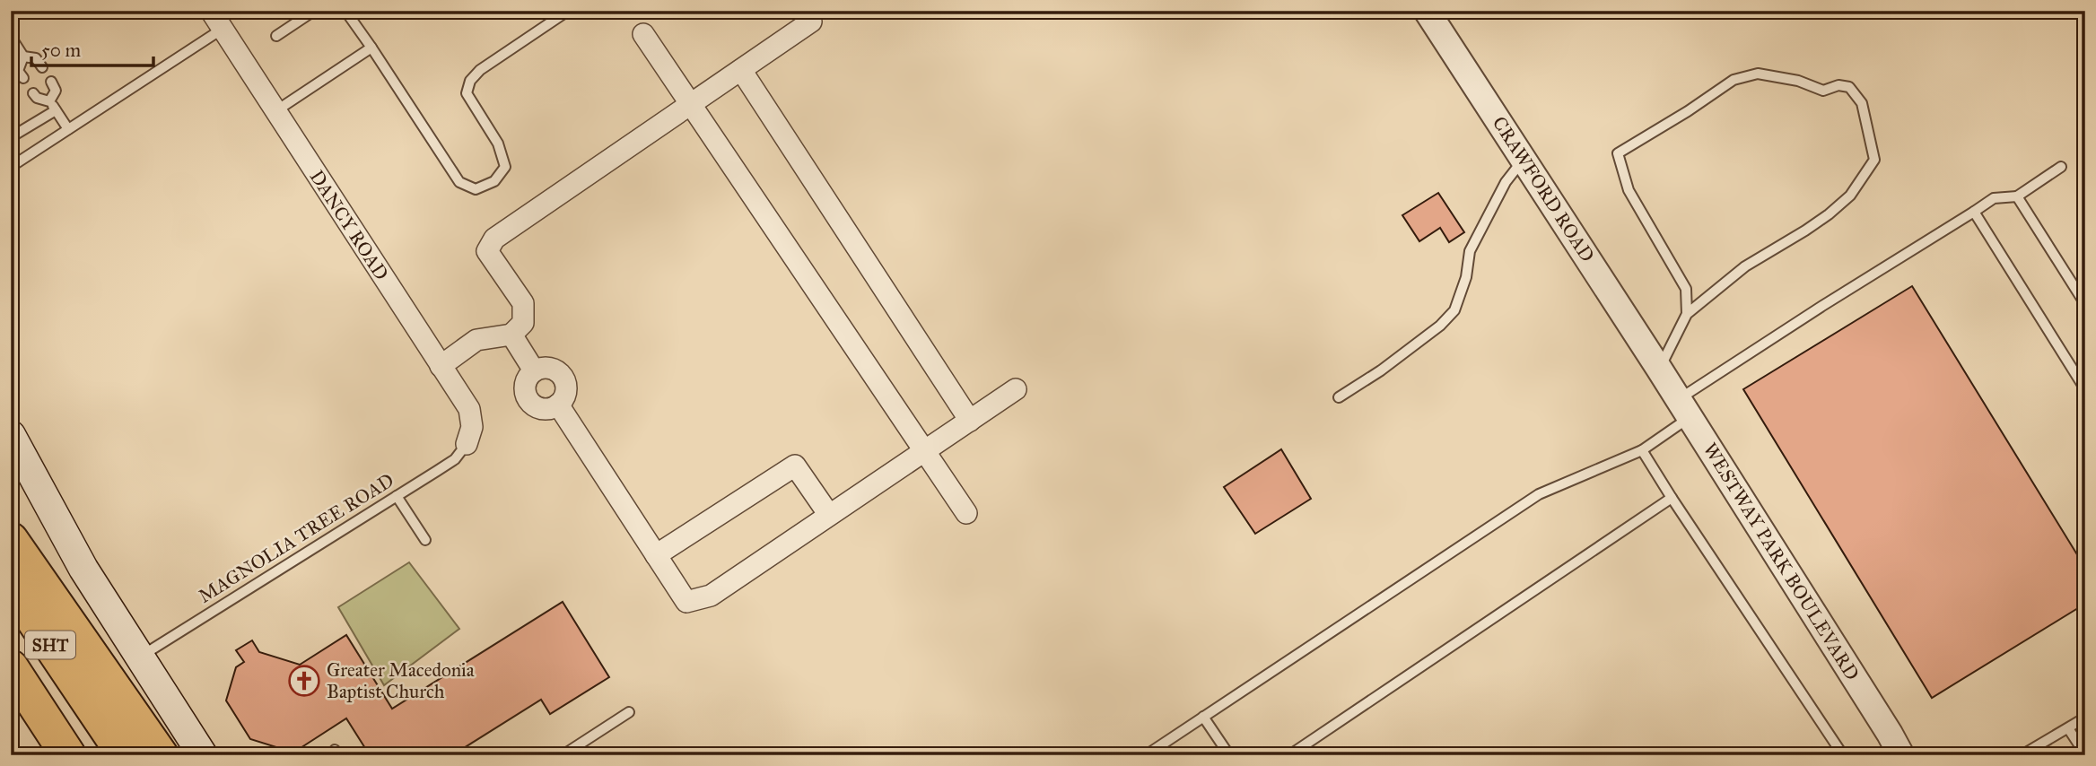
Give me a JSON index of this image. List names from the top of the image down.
{
  "streets": {
    "highway": ["SHT"],
    "street": ["CRAWFORD ROAD", "DANCY ROAD", "WESTWAY PARK BOULEVARD"],
    "lane": ["MAGNOLIA TREE ROAD"]
  },
  "crossings": [
    ["CRAWFORD ROAD", "WESTWAY PARK BOULEVARD"],
    ["DANCY ROAD", "MAGNOLIA TREE ROAD"]
  ],
  "places": {
    "church": ["Greater Macedonia Baptist Church"]
  },
  "scale_bar": "50 m"
}
